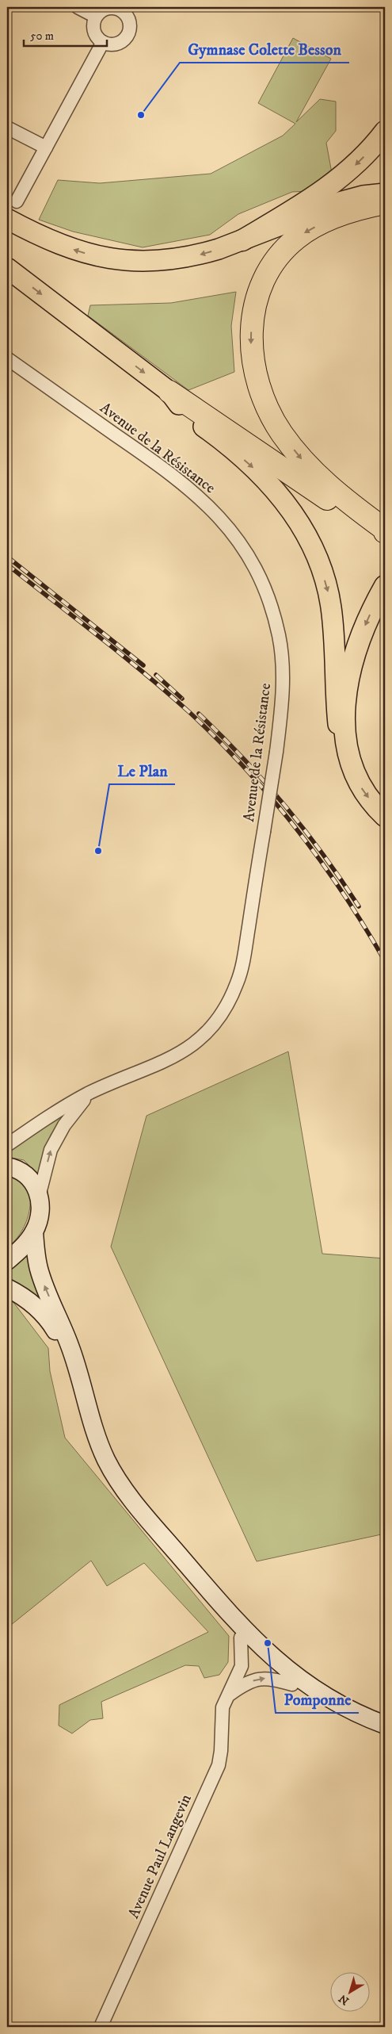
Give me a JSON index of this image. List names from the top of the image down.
{
  "streets": {
    "street": ["Avenue de la Résistance", "Avenue Paul Langevin"]
  },
  "places": ["Gymnase Colette Besson", "Le Plan", "Pomponne"],
  "scale_bar": "50 m",
  "north": "bottom left"
}
